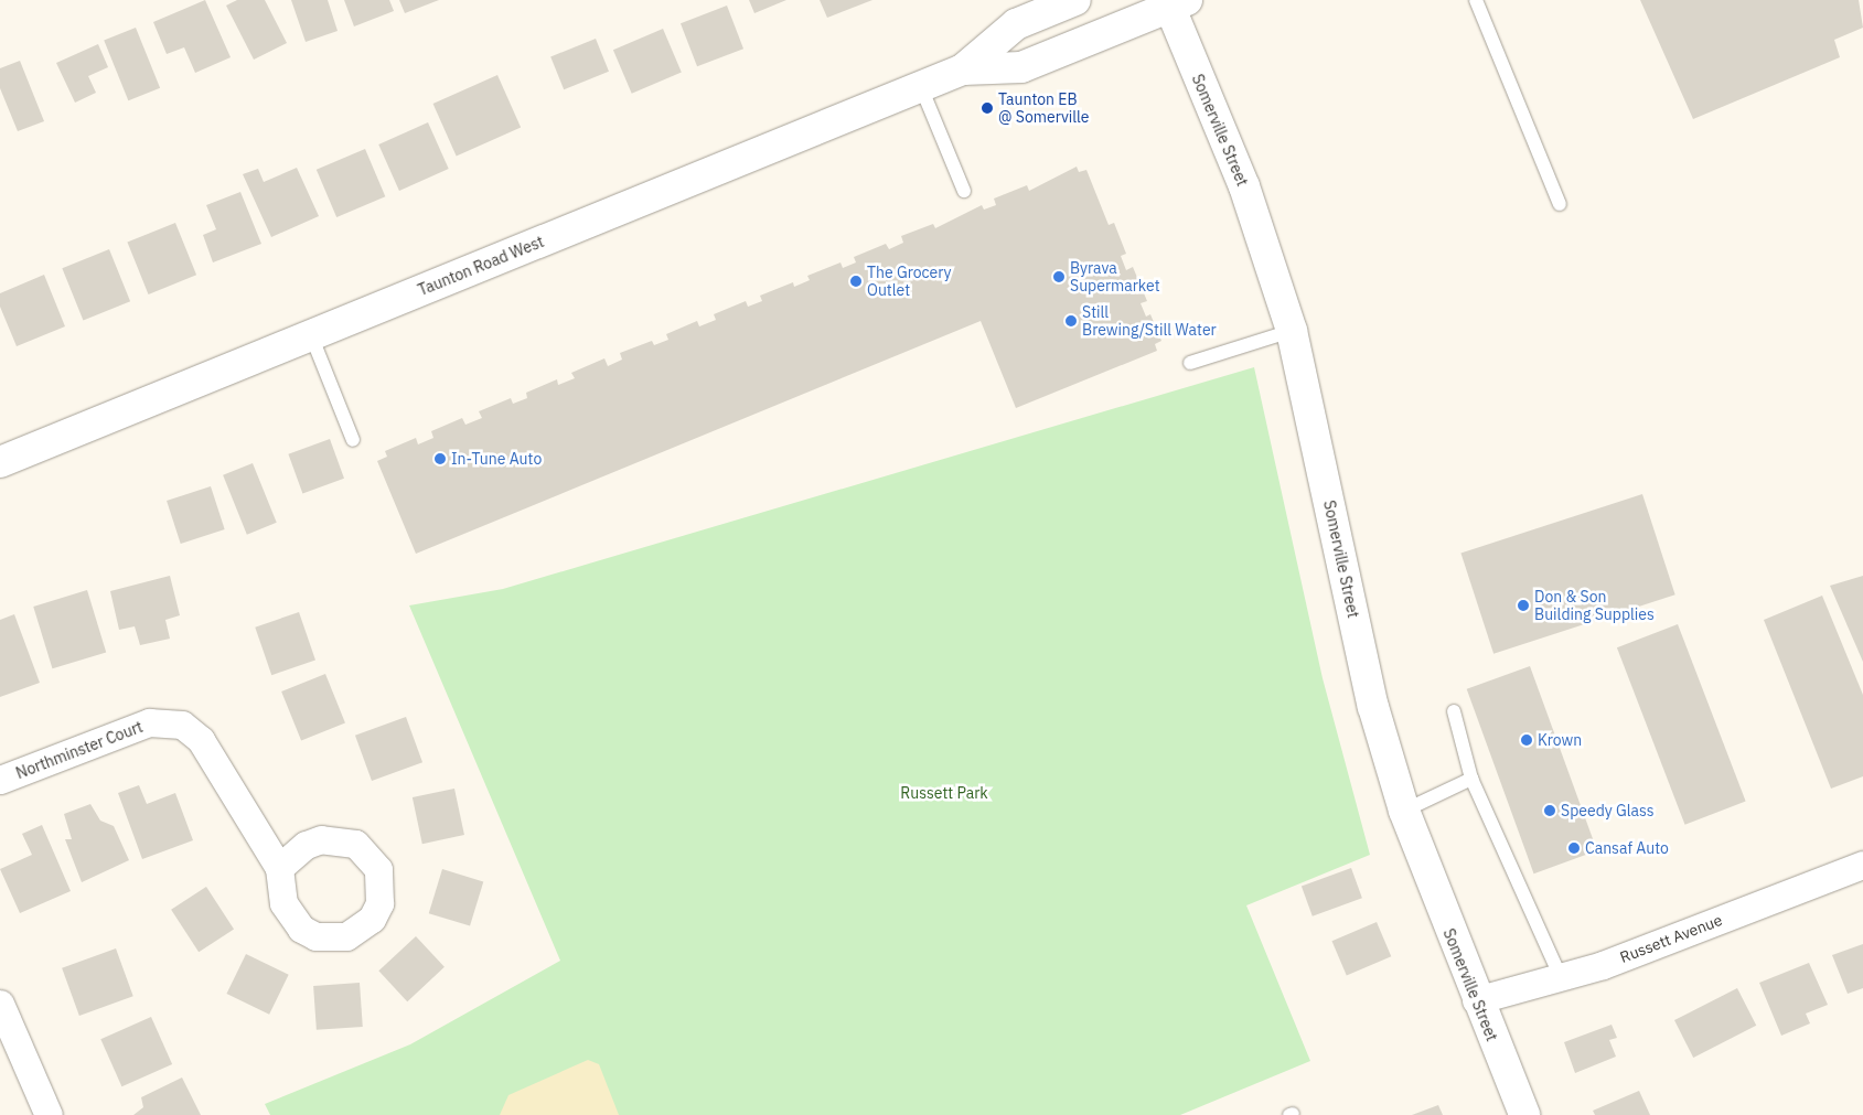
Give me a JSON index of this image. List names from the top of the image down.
{
  "streets": {
    "main road": ["Somerville Street", "Taunton Road West"],
    "street": ["Northminster Court", "Russett Avenue"]
  },
  "crossings": [
    ["Somerville Street", "Taunton Road West"],
    ["Somerville Street", "Russett Avenue"]
  ],
  "parks": ["Russett Park"],
  "places": [
    "Taunton EB @ Somerville",
    "Byrava Supermarket",
    "The Grocery Outlet",
    "Still Brewing/Still Water",
    "In-Tune Auto",
    "Don & Son Building Supplies",
    "Krown",
    "Speedy Glass",
    "Cansaf Auto"
  ]
}
